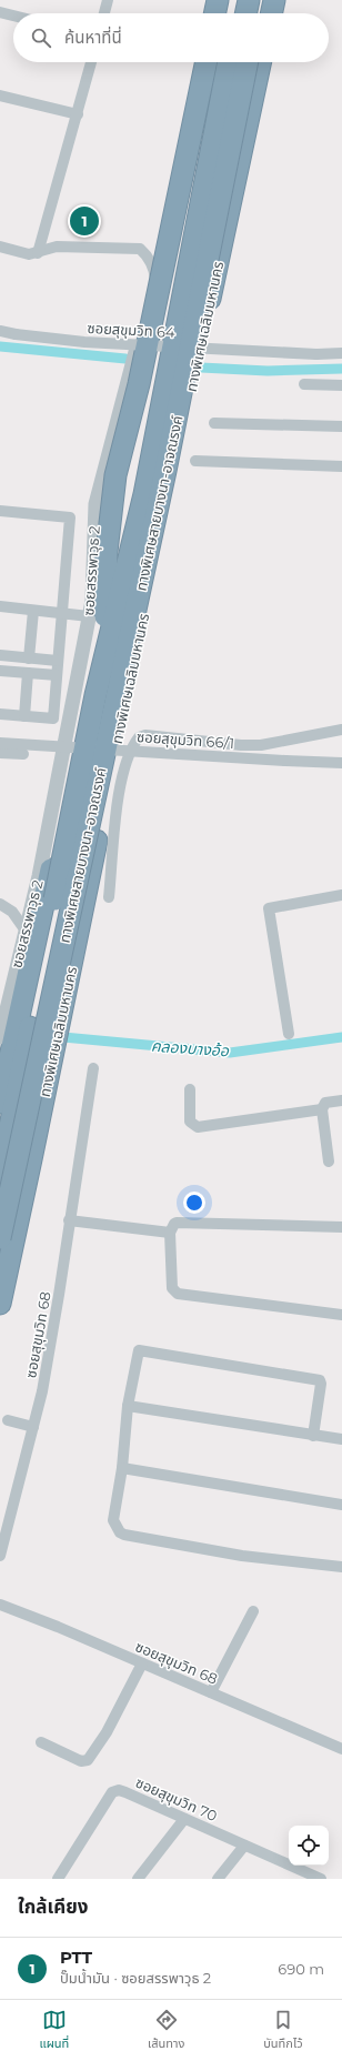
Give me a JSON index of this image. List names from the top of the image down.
{
  "streets": {
    "highway": ["ทางพิเศษเฉลิมมหานคร", "ทางพิเศษสายบางนา-อาจณรงค์"],
    "street": [
      "ซอยสุขุมวิท 64",
      "ซอยสรรพาวุธ 2",
      "ซอยสุขุมวิท 66/1",
      "ซอยสุขุมวิท 68",
      "ซอยสุขุมวิท 70"
    ]
  },
  "water": ["คลองบางอ้อ"],
  "page": {
    "search": "ค้นหาที่นี่",
    "pins": "1",
    "heading": "ใกล้เคียง",
    "list": [
      {
        "mark": "1",
        "name": "PTT",
        "note": "ปั๊มน้ำมัน · ซอยสรรพาวุธ 2",
        "value": "690 m"
      }
    ],
    "nav": ["แผนที่", "เส้นทาง", "บันทึกไว้"]
  }
}
